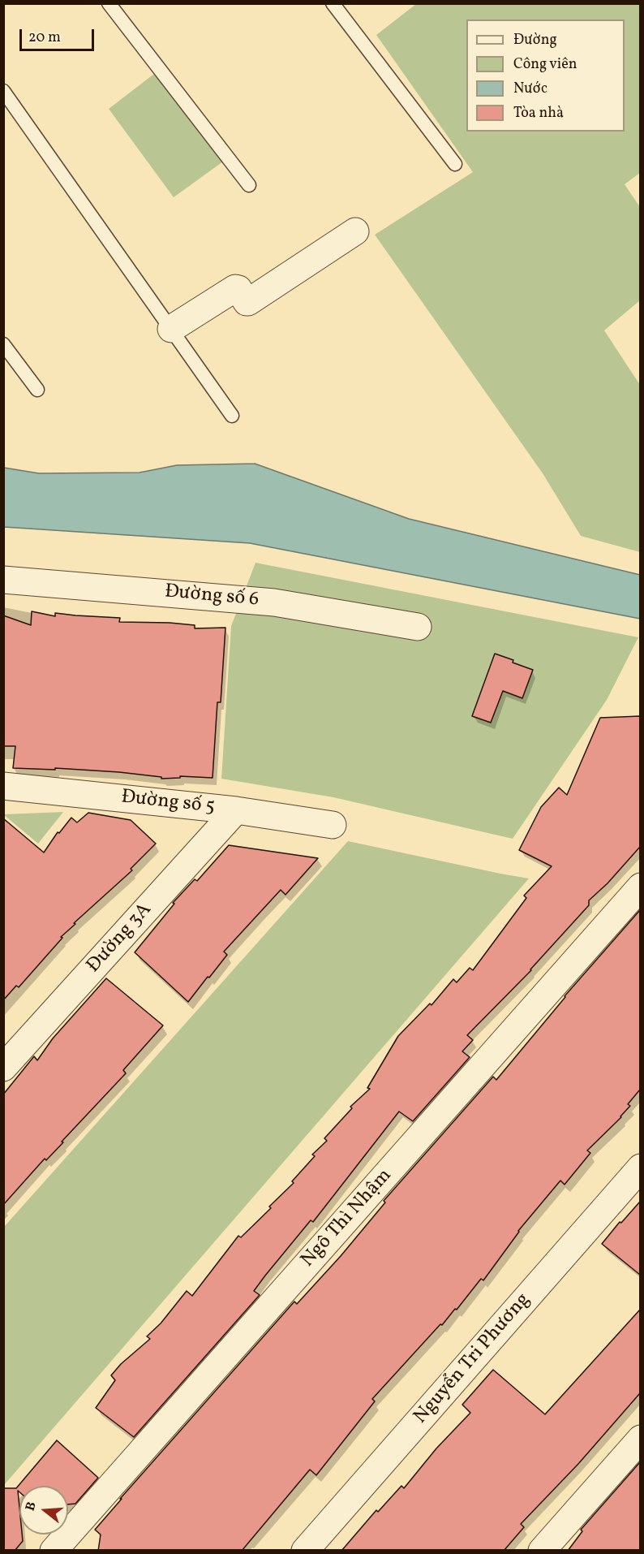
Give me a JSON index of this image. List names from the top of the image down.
{
  "streets": {
    "street": [
      "Đường số 6",
      "Đường số 5",
      "Đường 3A",
      "Ngô Thì Nhậm",
      "Nguyển Tri Phương"
    ]
  },
  "crossings": [
    ["Đường số 5", "Đường 3A"]
  ],
  "legend": [
    "Đường",
    "Công viên",
    "Nước",
    "Tòa nhà"
  ],
  "scale_bar": "20 m",
  "north": "left"
}
